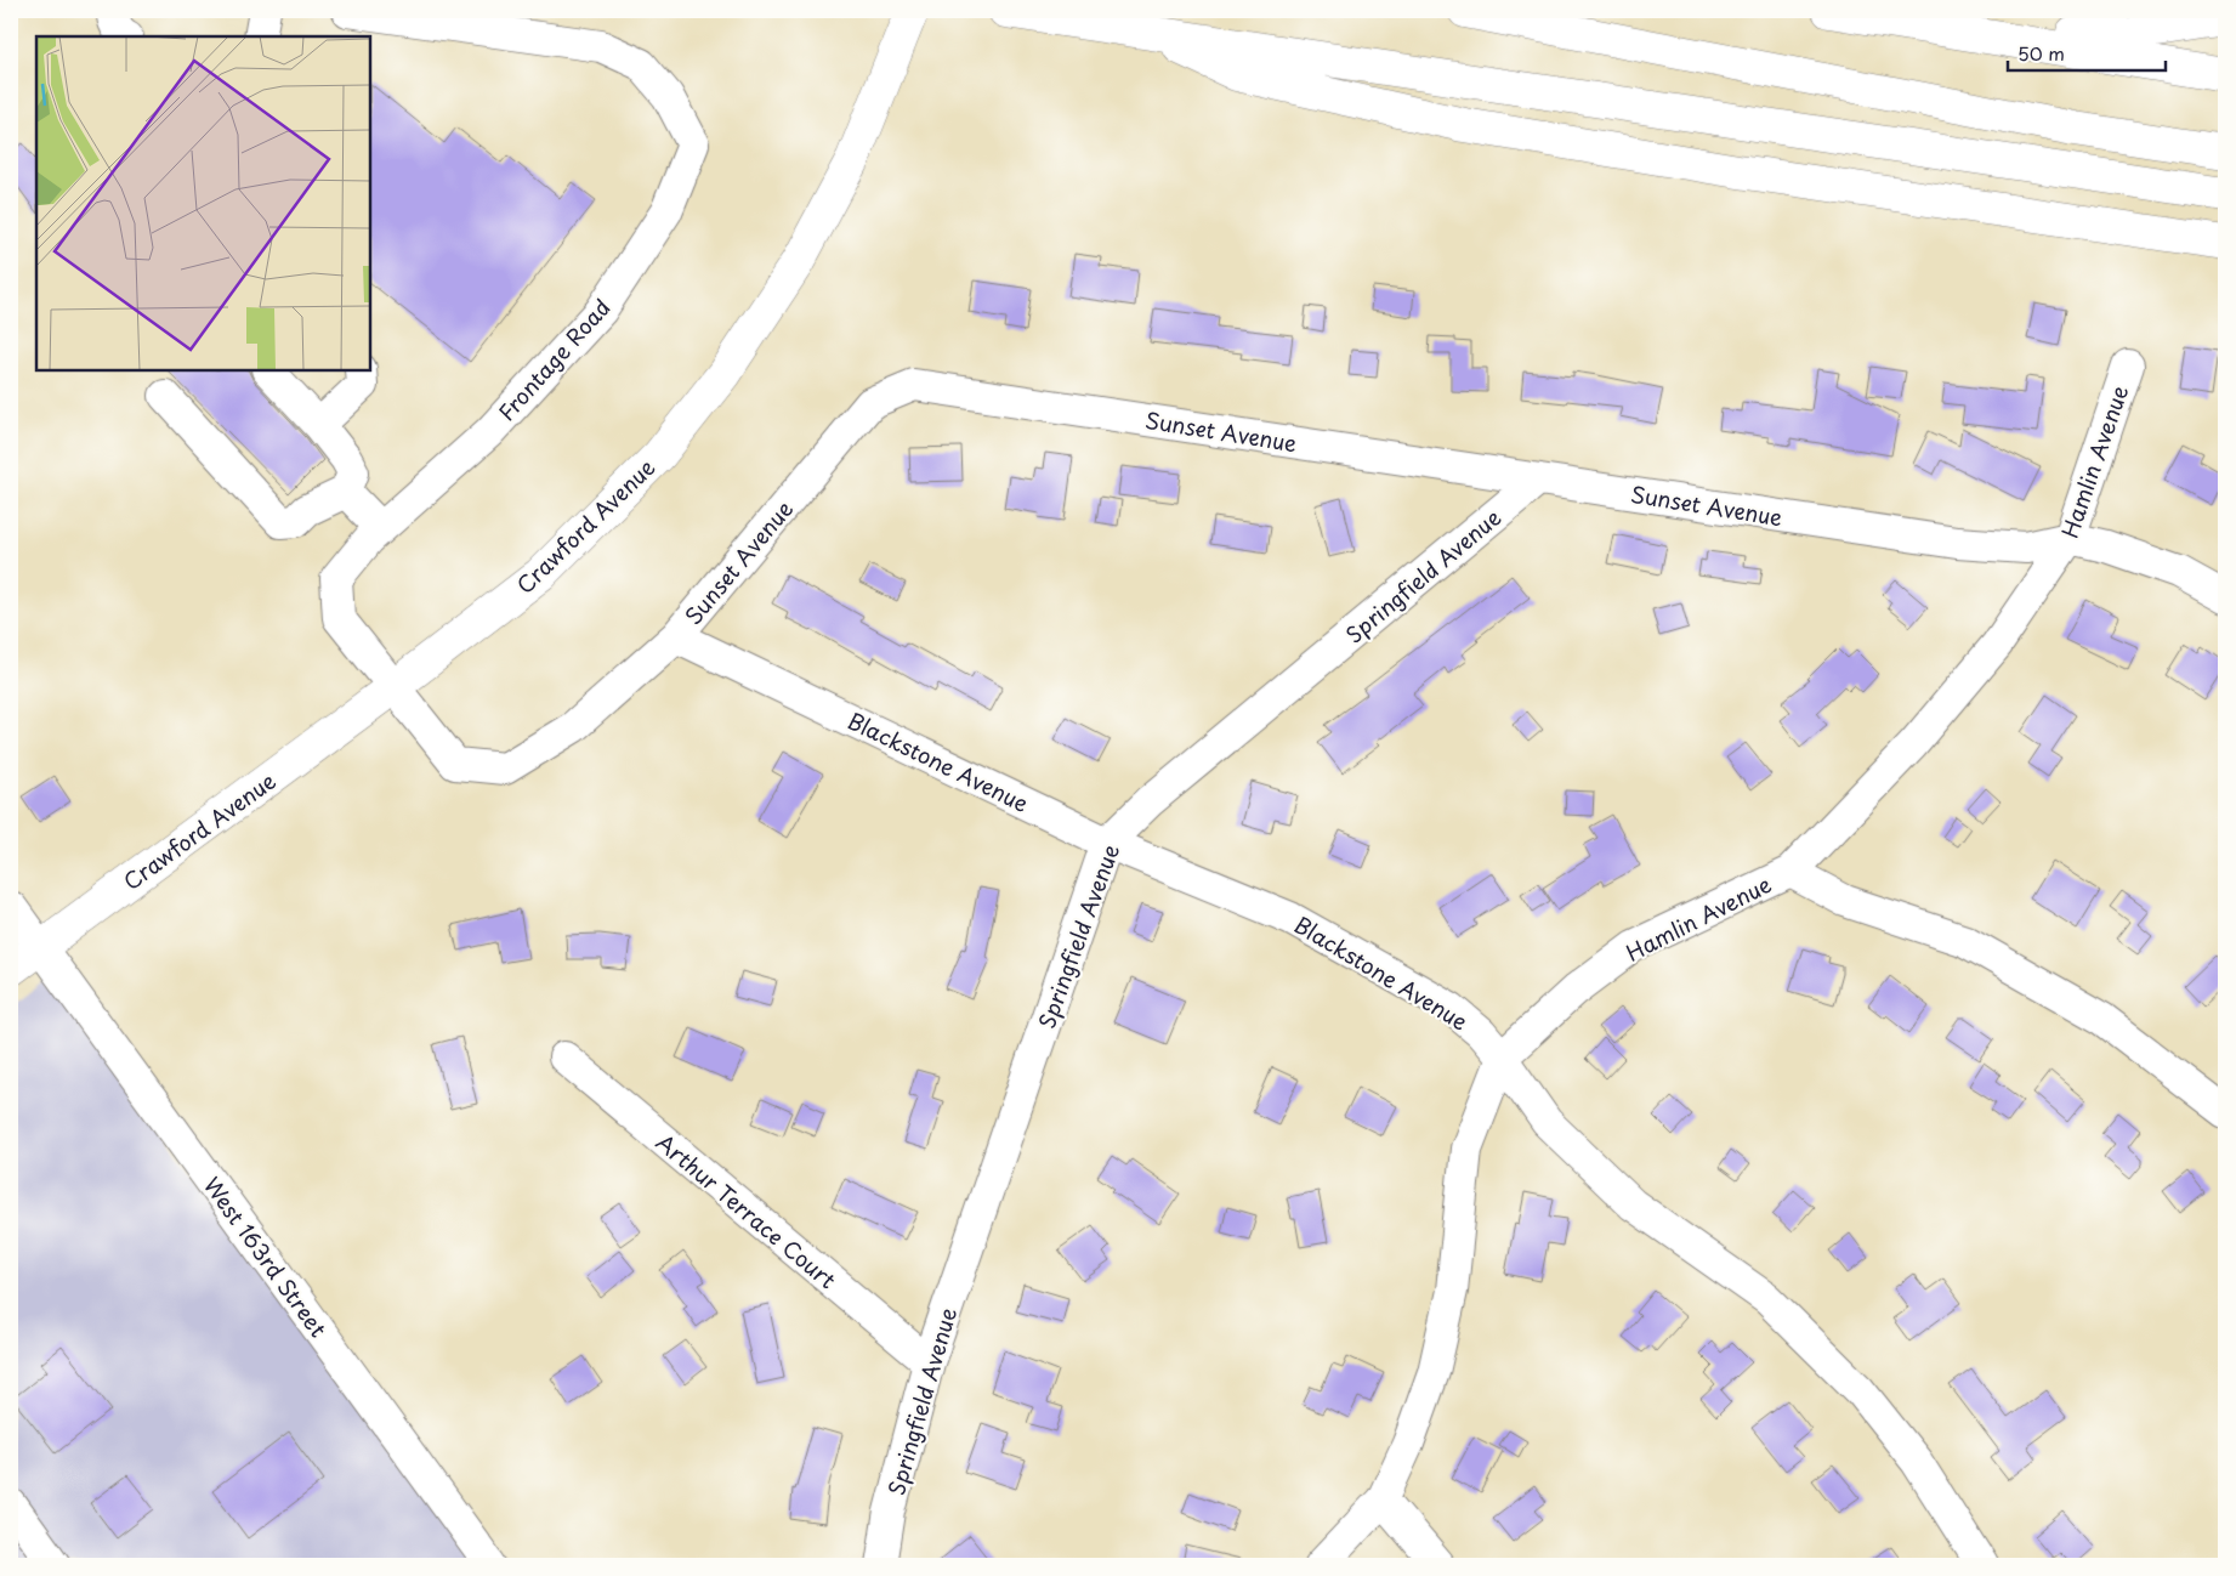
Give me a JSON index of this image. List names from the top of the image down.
{
  "streets": {
    "main road": ["Crawford Avenue"],
    "street": [
      "Frontage Road",
      "Sunset Avenue",
      "Hamlin Avenue",
      "Springfield Avenue",
      "Blackstone Avenue",
      "Arthur Terrace Court",
      "West 163rd Street"
    ]
  },
  "crossings": [
    ["Frontage Road", "Sunset Avenue"],
    ["Frontage Road", "Crawford Avenue"],
    ["Sunset Avenue", "Hamlin Avenue"],
    ["Sunset Avenue", "Crawford Avenue"],
    ["Sunset Avenue", "Springfield Avenue"],
    ["Sunset Avenue", "Blackstone Avenue"],
    ["Hamlin Avenue", "Blackstone Avenue"],
    ["Crawford Avenue", "West 163rd Street"],
    ["Springfield Avenue", "Blackstone Avenue"],
    ["Springfield Avenue", "Arthur Terrace Court"]
  ],
  "scale_bar": "50 m"
}
